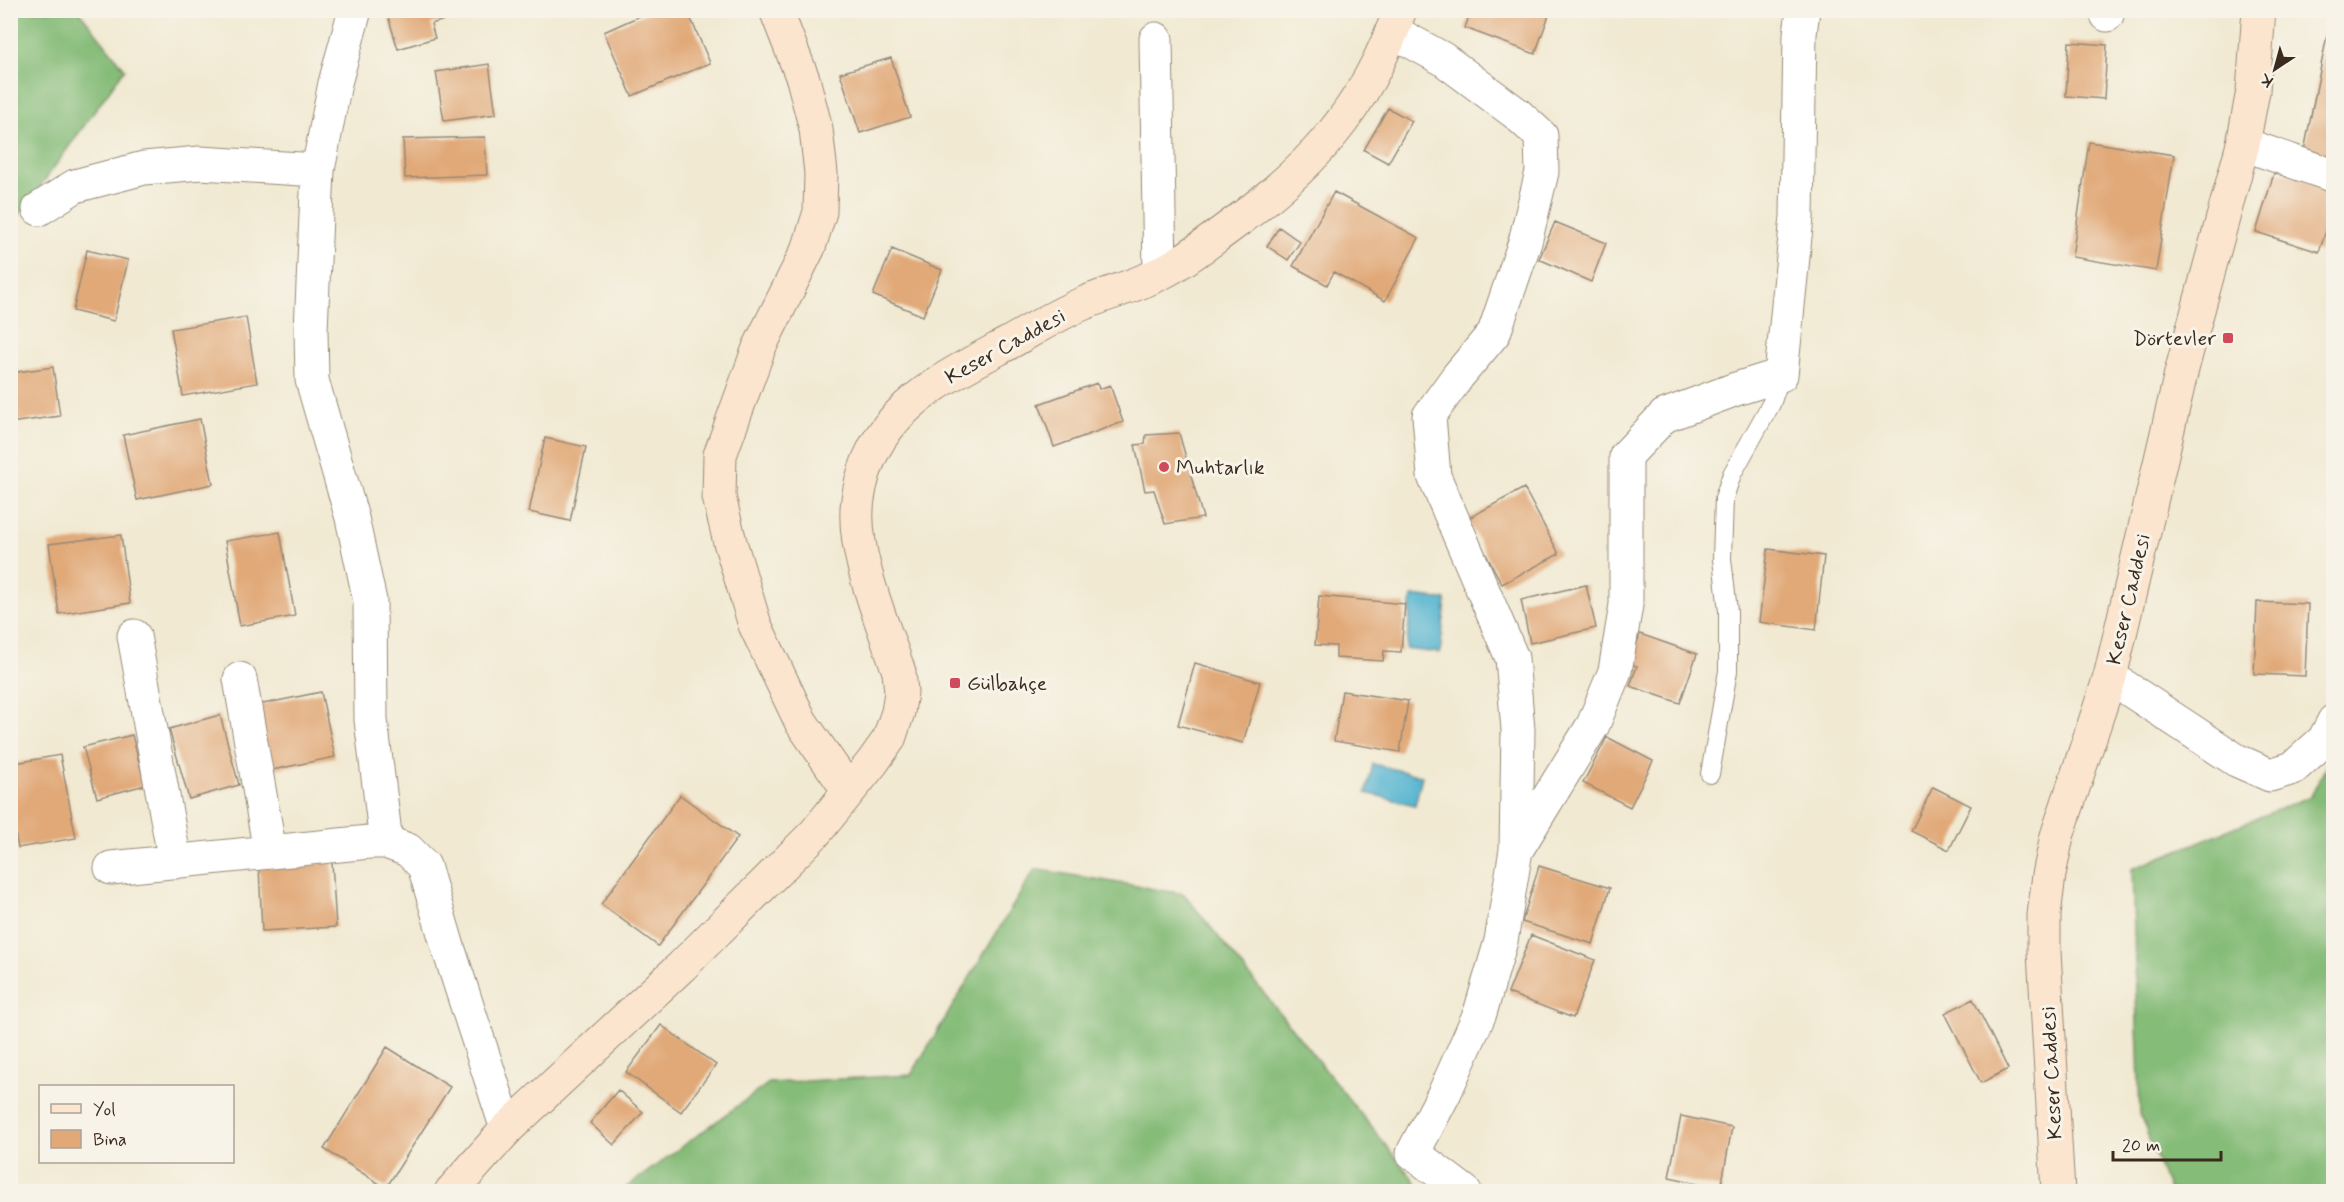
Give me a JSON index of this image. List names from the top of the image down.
{
  "streets": {
    "street": ["Keser Caddesi"]
  },
  "places": {
    "transit": ["Dörtevler", "Gülbahçe"],
    "other": ["Muhtarlık"]
  },
  "legend": ["Yol", "Bina"],
  "scale_bar": "20 m",
  "north": "bottom left"
}
